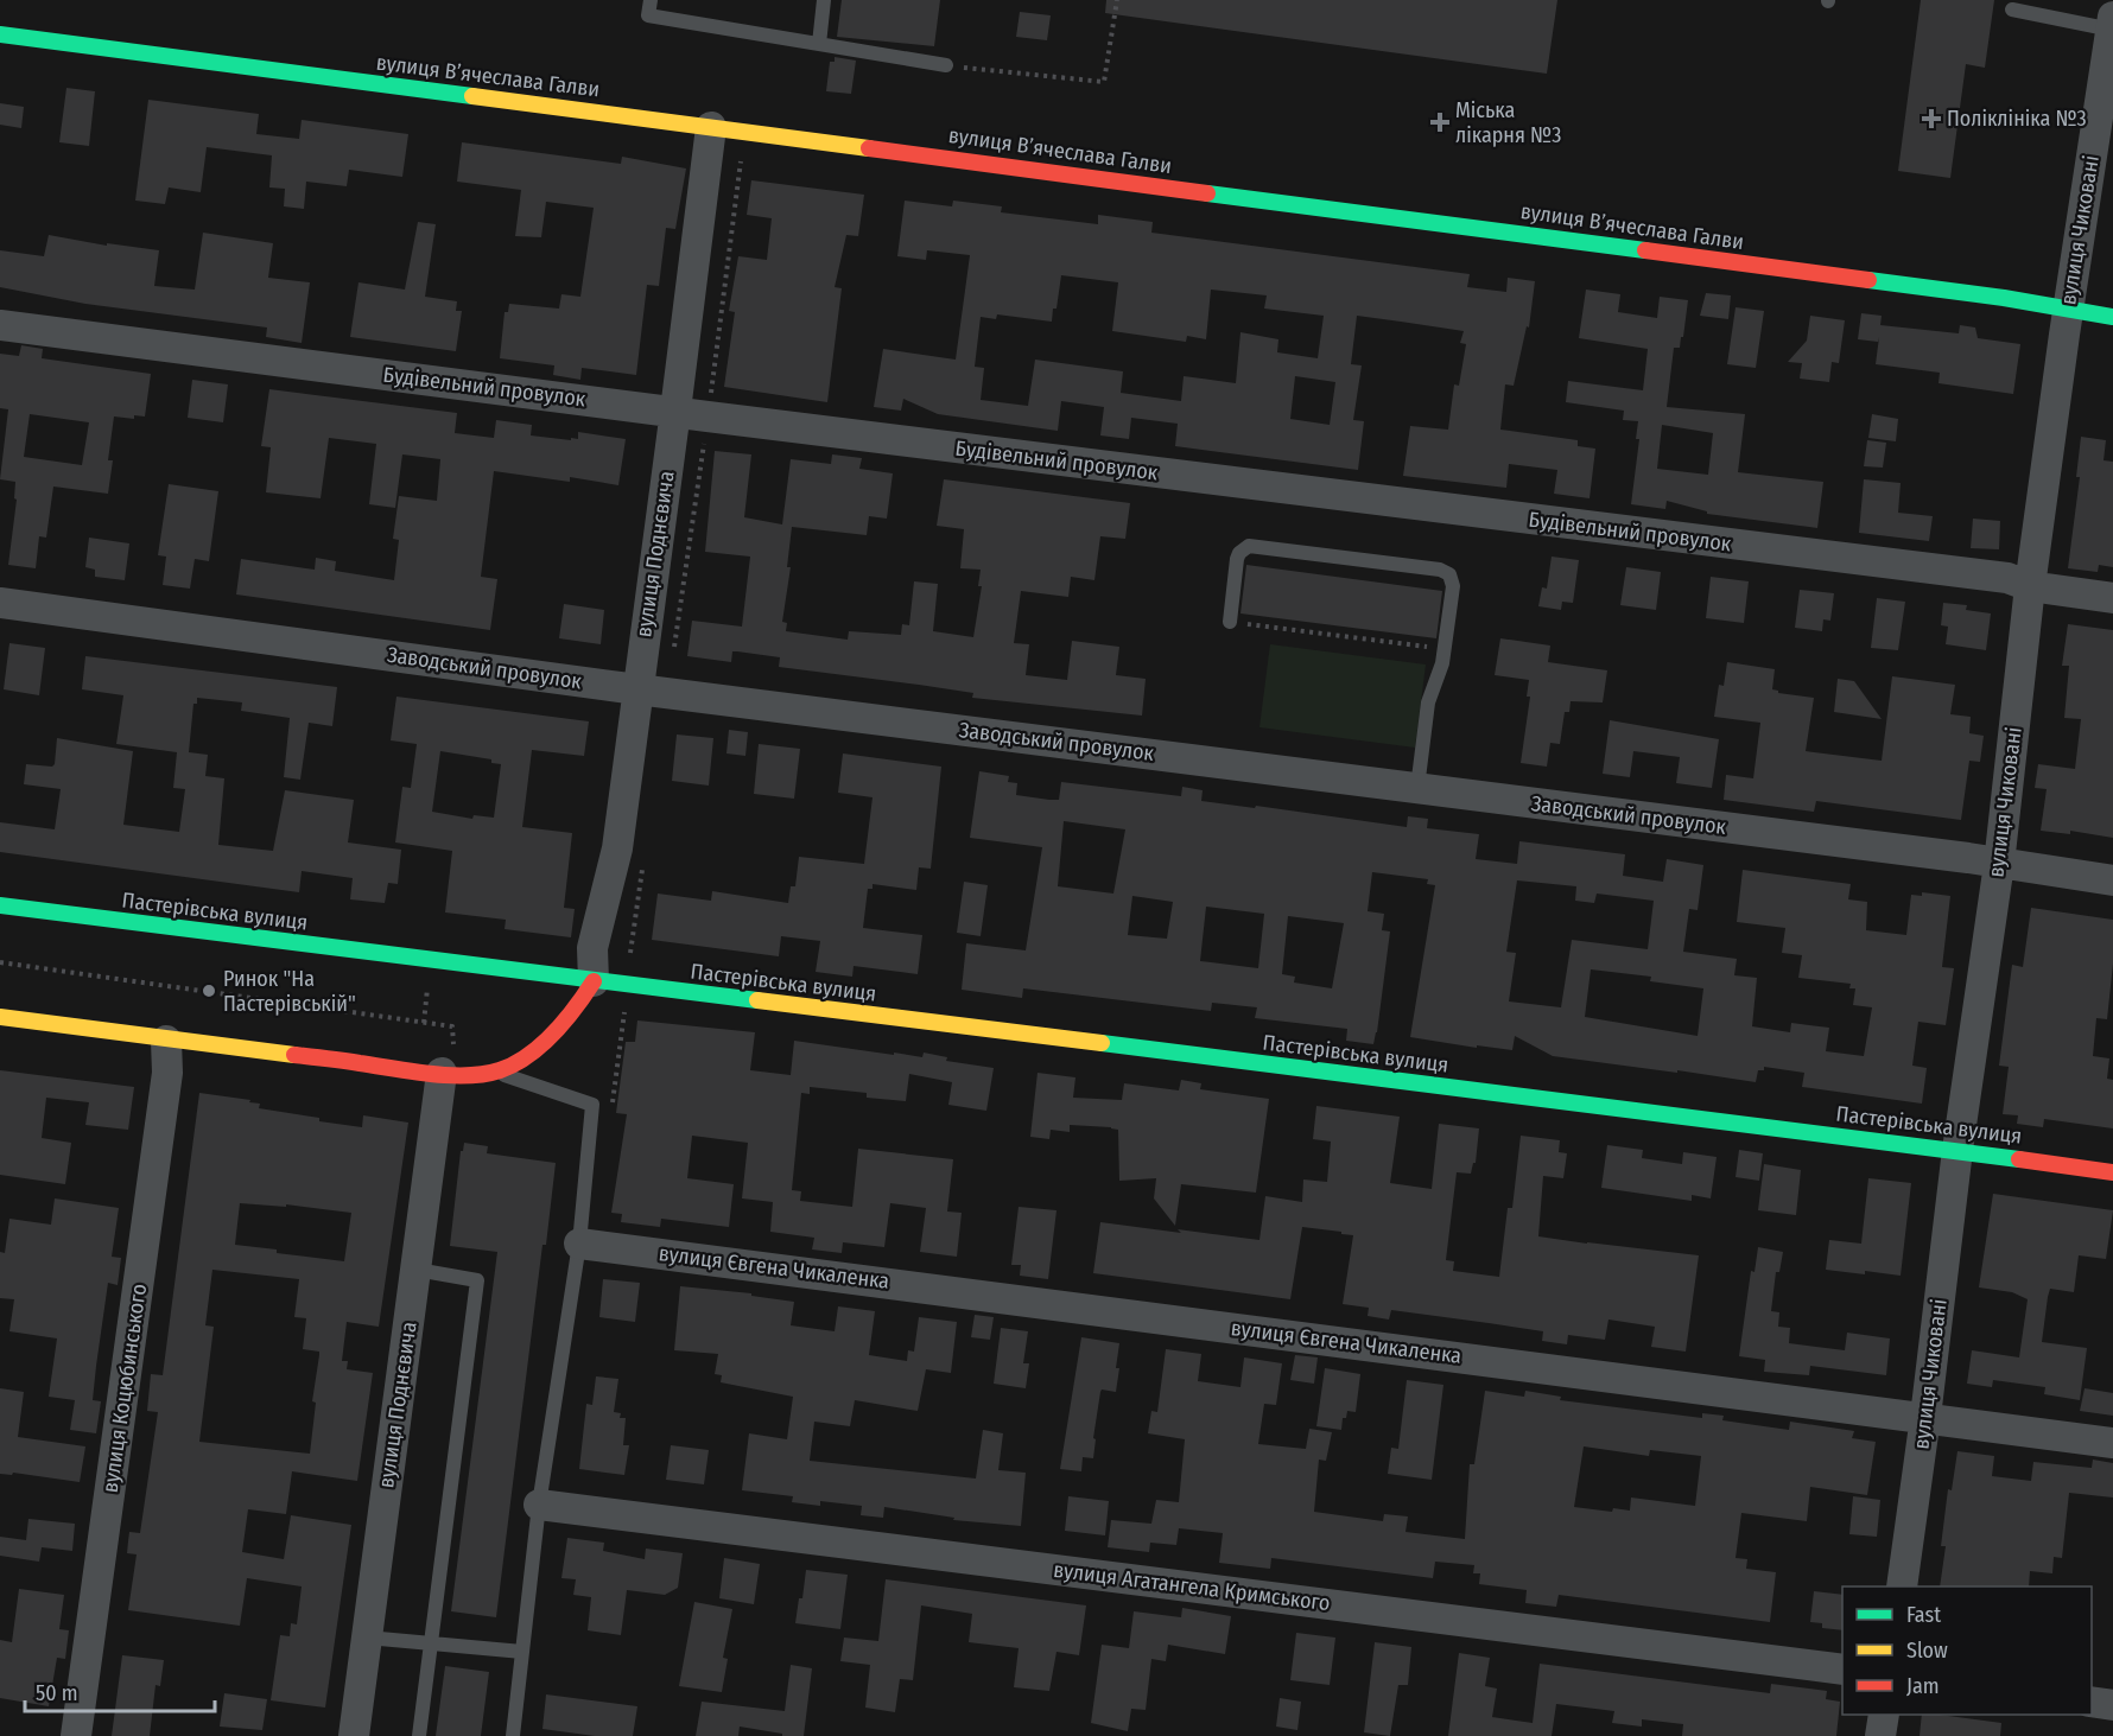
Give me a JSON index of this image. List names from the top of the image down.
{
  "streets": {
    "main road": ["вулиця Вʼячеслава Галви", "Пастерівська вулиця"],
    "street": [
      "вулиця Чиковані",
      "Будівельний провулок",
      "вулиця Поднєвича",
      "Заводський провулок",
      "вулиця Євгена Чикаленка",
      "вулиця Коцюбинського",
      "вулиця Агатангела Кримського"
    ]
  },
  "crossings": [
    ["вулиця Вʼячеслава Галви", "вулиця Чиковані"],
    ["вулиця Вʼячеслава Галви", "вулиця Поднєвича"],
    ["вулиця Чиковані", "Будівельний провулок"],
    ["вулиця Чиковані", "Заводський провулок"],
    ["вулиця Чиковані", "Пастерівська вулиця"],
    ["вулиця Чиковані", "вулиця Євгена Чикаленка"],
    ["Будівельний провулок", "вулиця Поднєвича"],
    ["вулиця Поднєвича", "Заводський провулок"],
    ["вулиця Поднєвича", "Пастерівська вулиця"]
  ],
  "places": {
    "health": ["Поліклініка №3", "Міська лікарня №3"],
    "other": ["Ринок \"На Пастерівській\""]
  },
  "legend": ["Fast", "Slow", "Jam"],
  "scale_bar": "50 m"
}
